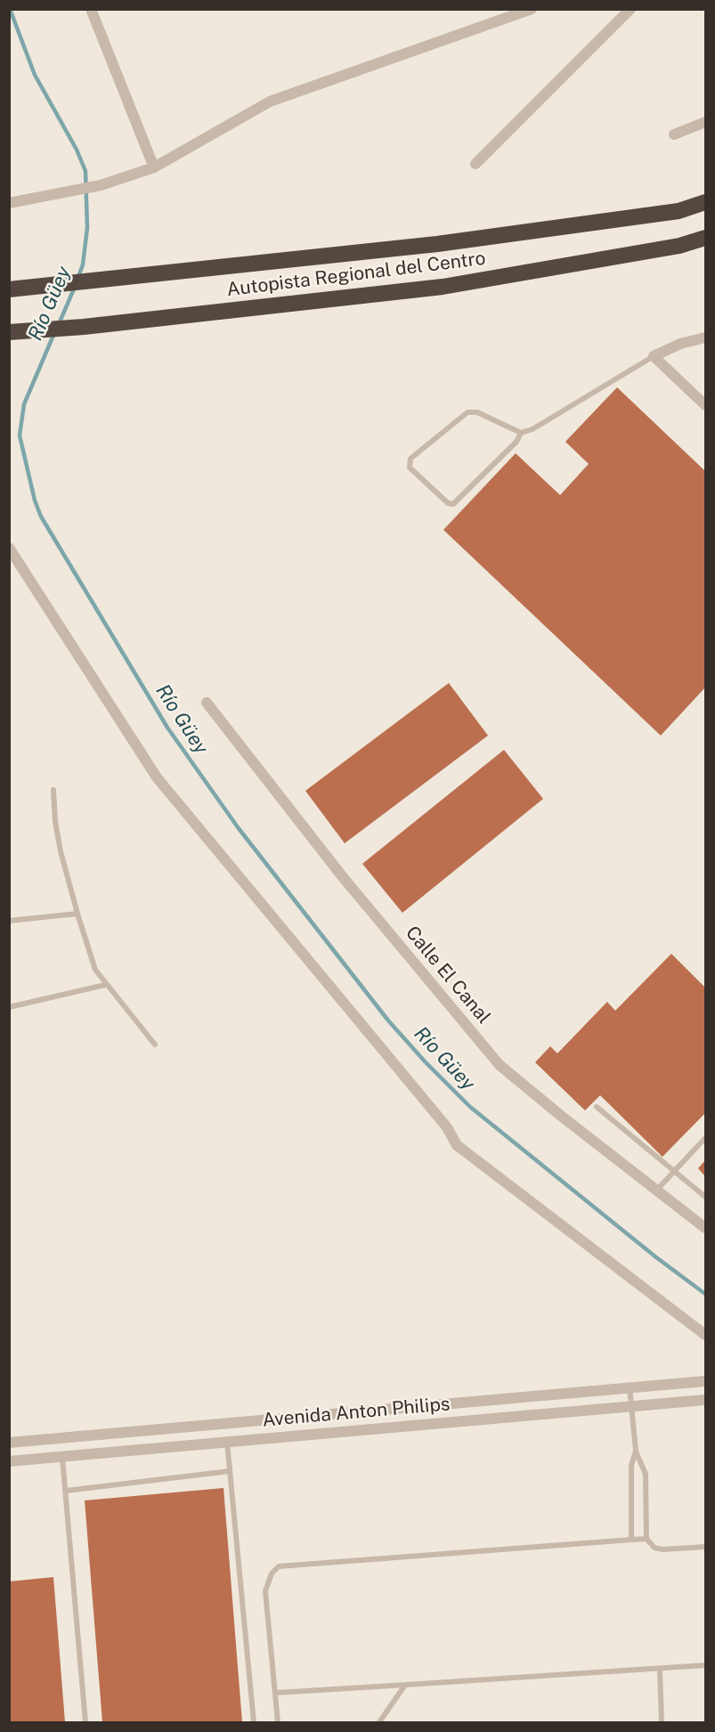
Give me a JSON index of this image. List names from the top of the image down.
{
  "streets": {
    "highway": ["Autopista Regional del Centro"],
    "street": ["Calle El Canal", "Avenida Anton Philips"]
  },
  "water": ["Río Güey"]
}
